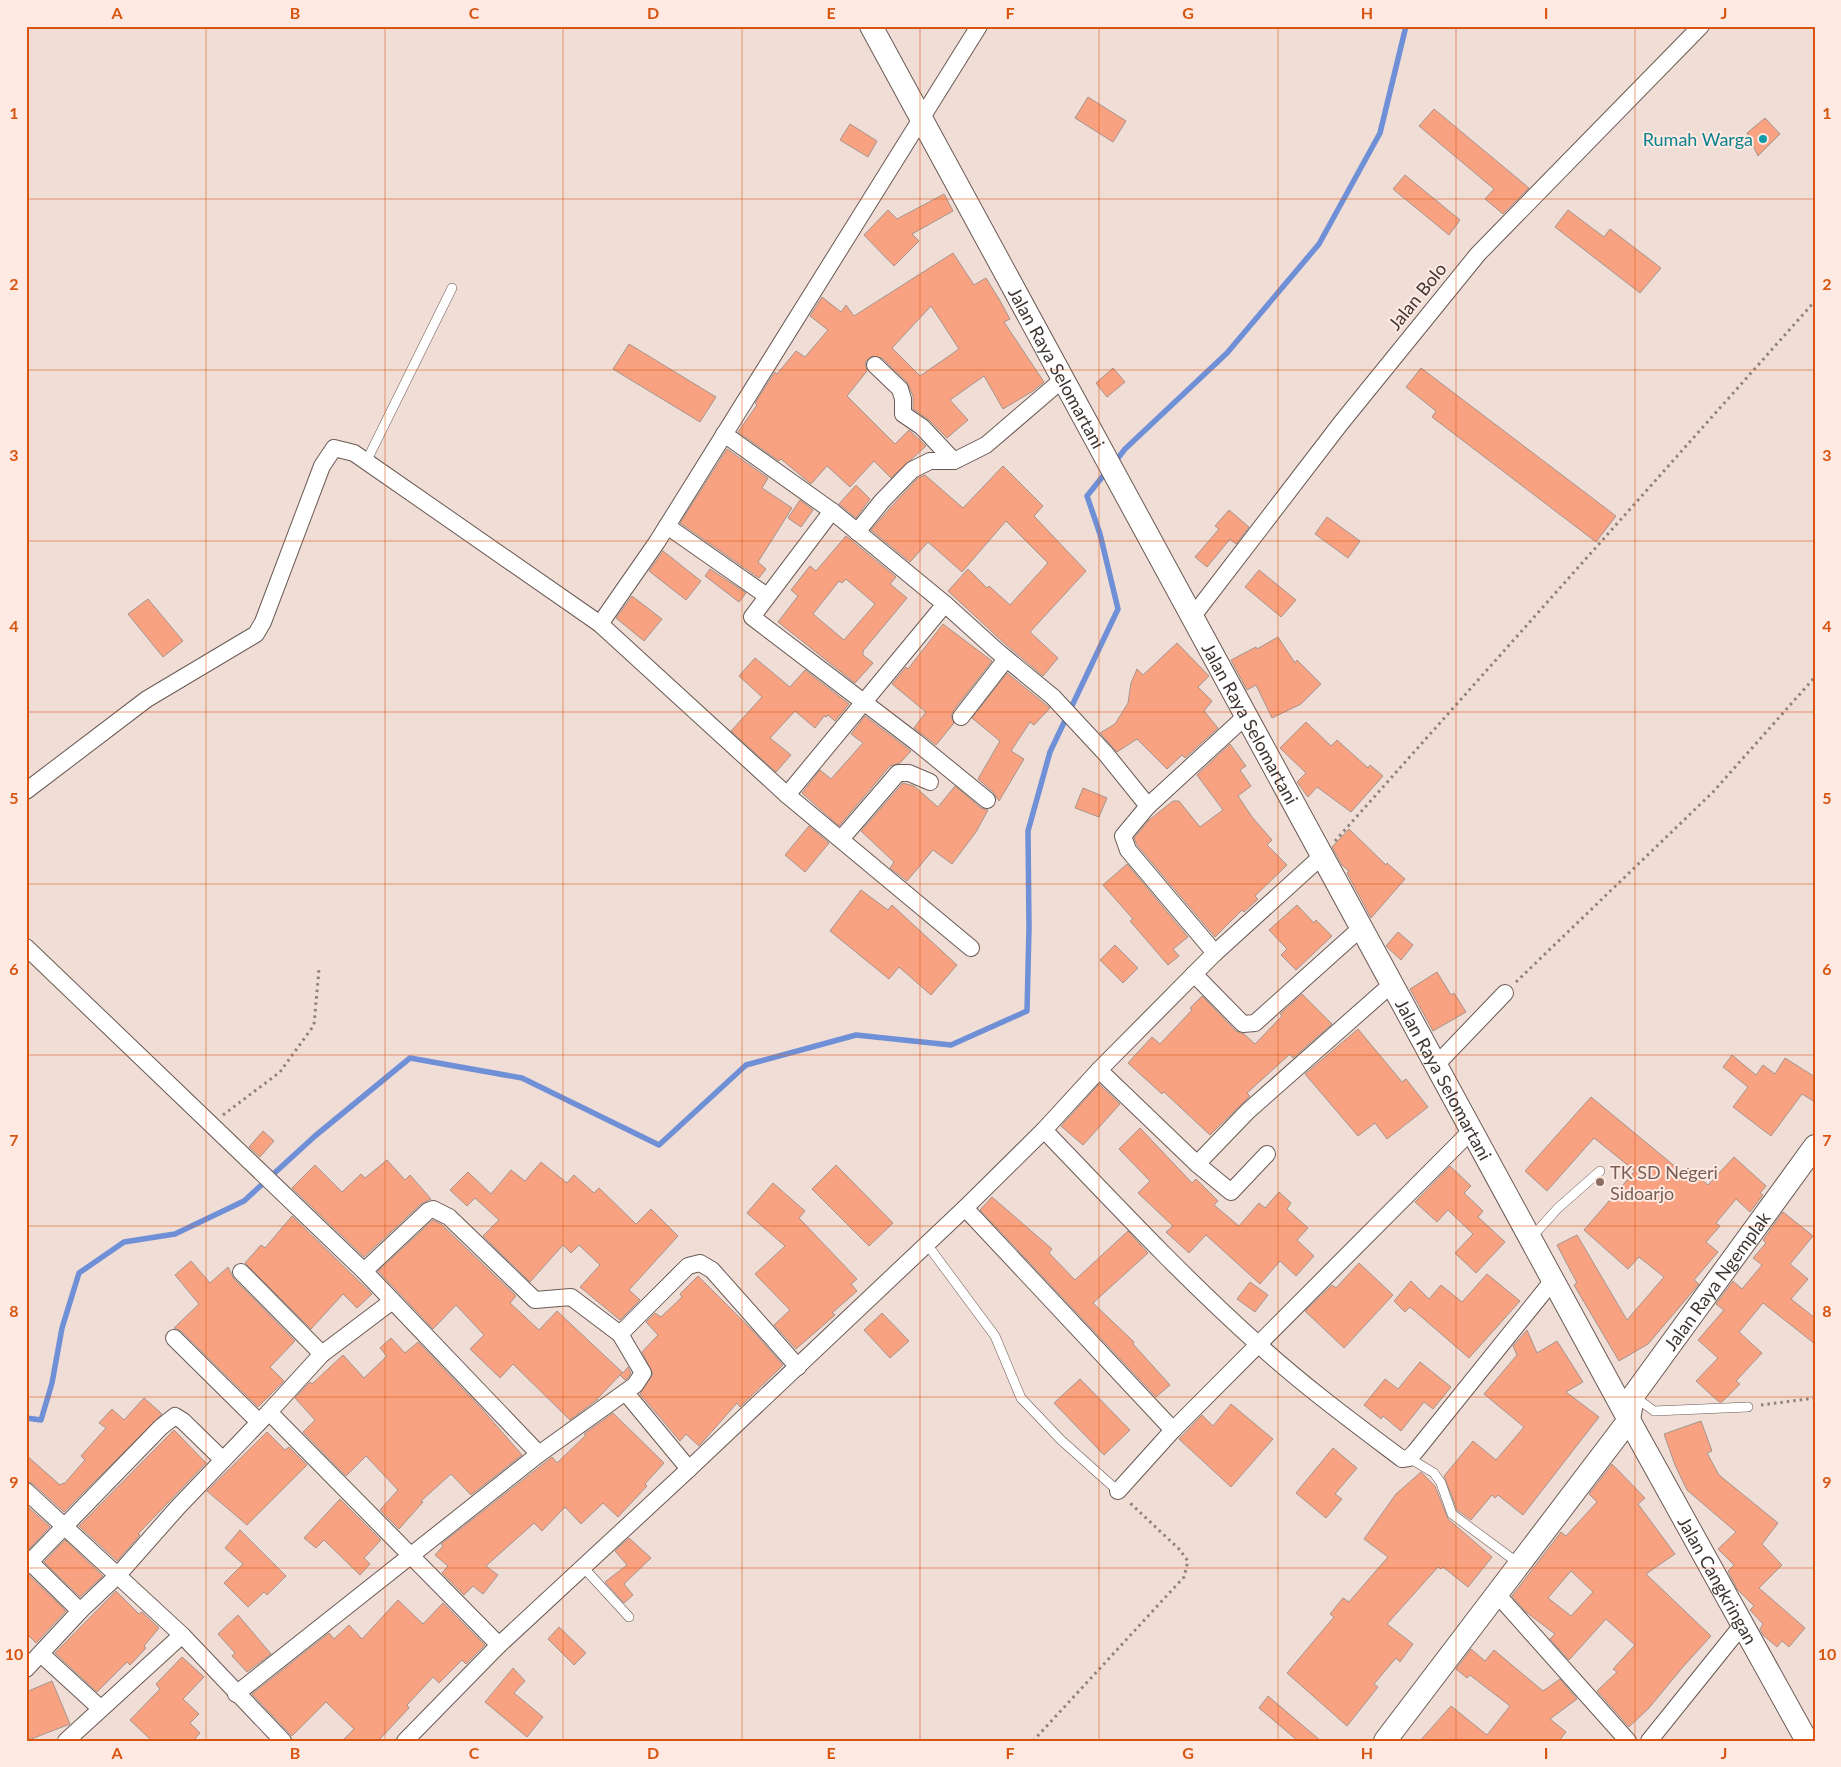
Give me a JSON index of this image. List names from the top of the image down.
{
  "streets": {
    "main road": ["Jalan Raya Selomartani", "Jalan Raya Ngemplak", "Jalan Cangkringan"],
    "street": ["Jalan Bolo"]
  },
  "crossings": [
    ["Jalan Bolo", "Jalan Raya Selomartani"],
    ["Jalan Raya Selomartani", "Jalan Raya Ngemplak"],
    ["Jalan Raya Selomartani", "Jalan Cangkringan"],
    ["Jalan Raya Ngemplak", "Jalan Cangkringan"]
  ],
  "places": ["Rumah Warga", "TK SD Negeri Sidoarjo"],
  "grid": {
    "columns": [
      "A",
      "B",
      "C",
      "D",
      "E",
      "F",
      "G",
      "H",
      "I",
      "J"
    ],
    "rows": [
      "1",
      "2",
      "3",
      "4",
      "5",
      "6",
      "7",
      "8",
      "9",
      "10"
    ]
  }
}
